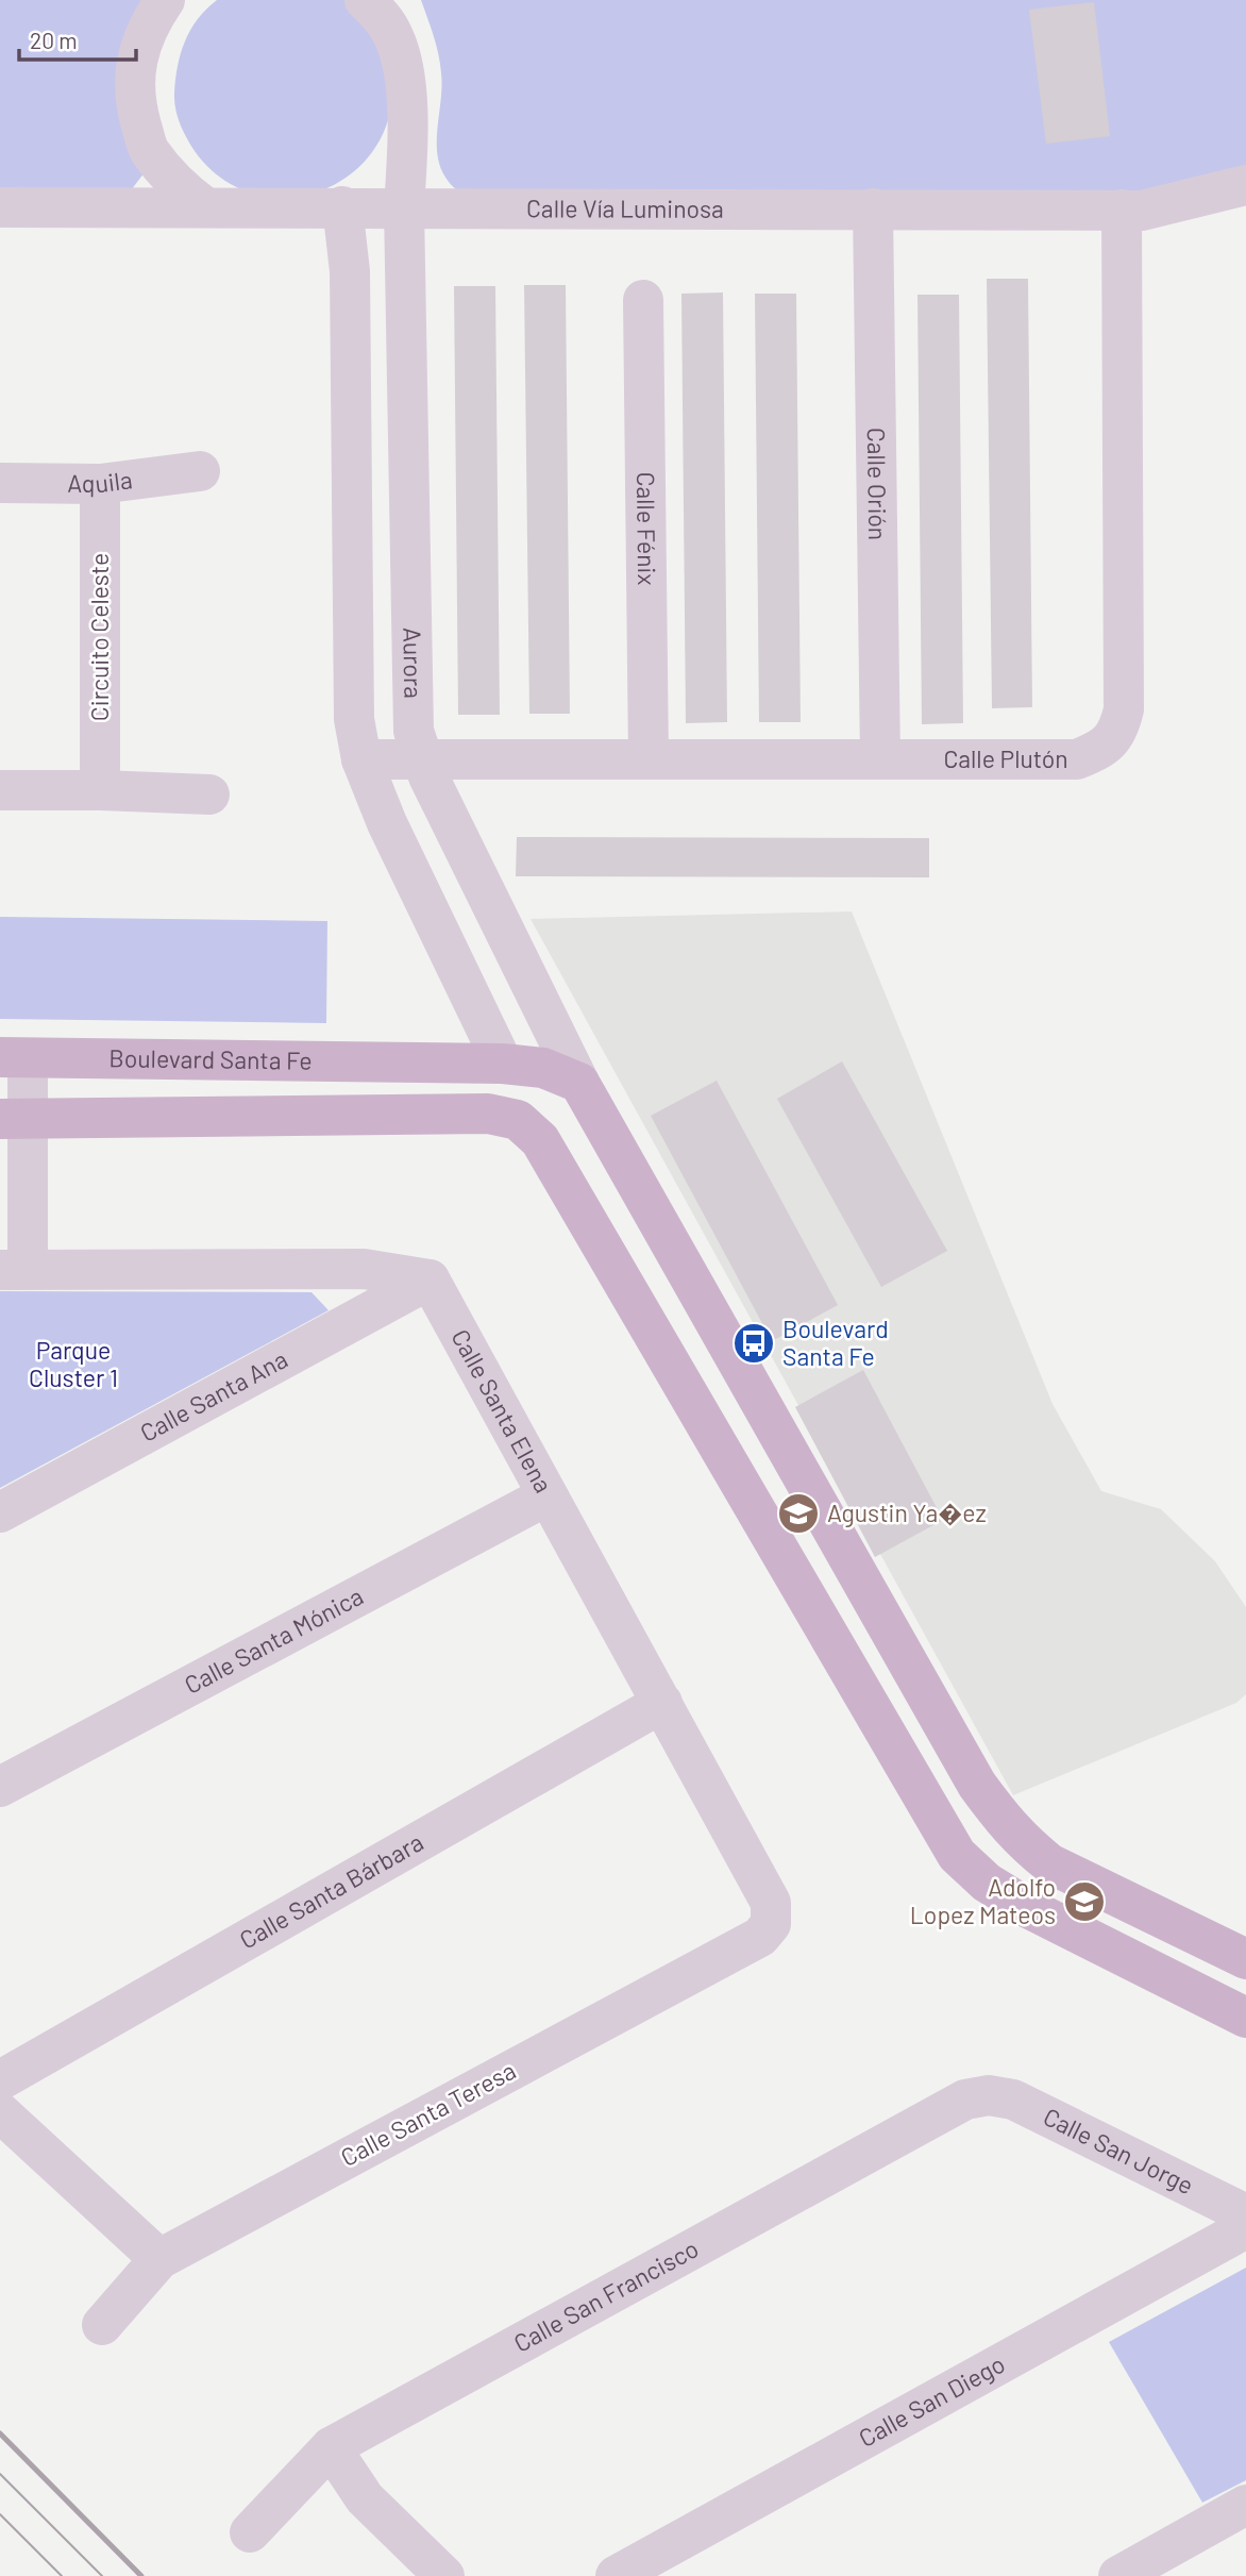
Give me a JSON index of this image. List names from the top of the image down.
{
  "streets": {
    "main road": ["Boulevard Santa Fe"],
    "street": [
      "Calle Vía Luminosa",
      "Aquila",
      "Calle Orión",
      "Calle Fénix",
      "Circuito Celeste",
      "Aurora",
      "Calle Plutón",
      "Calle Santa Ana",
      "Calle Santa Elena",
      "Calle Santa Mónica",
      "Calle Santa Bárbara",
      "Calle Santa Teresa",
      "Calle San Jorge",
      "Calle San Francisco",
      "Calle San Diego"
    ]
  },
  "crossings": [
    ["Calle Vía Luminosa", "Calle Orión"],
    ["Calle Vía Luminosa", "Aurora"],
    ["Calle Vía Luminosa", "Calle Plutón"],
    ["Aquila", "Circuito Celeste"],
    ["Calle Orión", "Calle Plutón"],
    ["Calle Fénix", "Calle Plutón"],
    ["Aurora", "Calle Plutón"],
    ["Aurora", "Boulevard Santa Fe"],
    ["Calle Santa Ana", "Calle Santa Elena"],
    ["Calle Santa Elena", "Calle Santa Mónica"],
    ["Calle Santa Elena", "Calle Santa Bárbara"],
    ["Calle Santa Elena", "Calle Santa Teresa"],
    ["Calle San Jorge", "Calle San Francisco"]
  ],
  "parks": ["Parque Cluster 1"],
  "places": {
    "bus stop": ["Boulevard Santa Fe"],
    "school or university": ["Agustin Ya�ez", "Adolfo Lopez Mateos"]
  },
  "scale_bar": "20 m"
}
